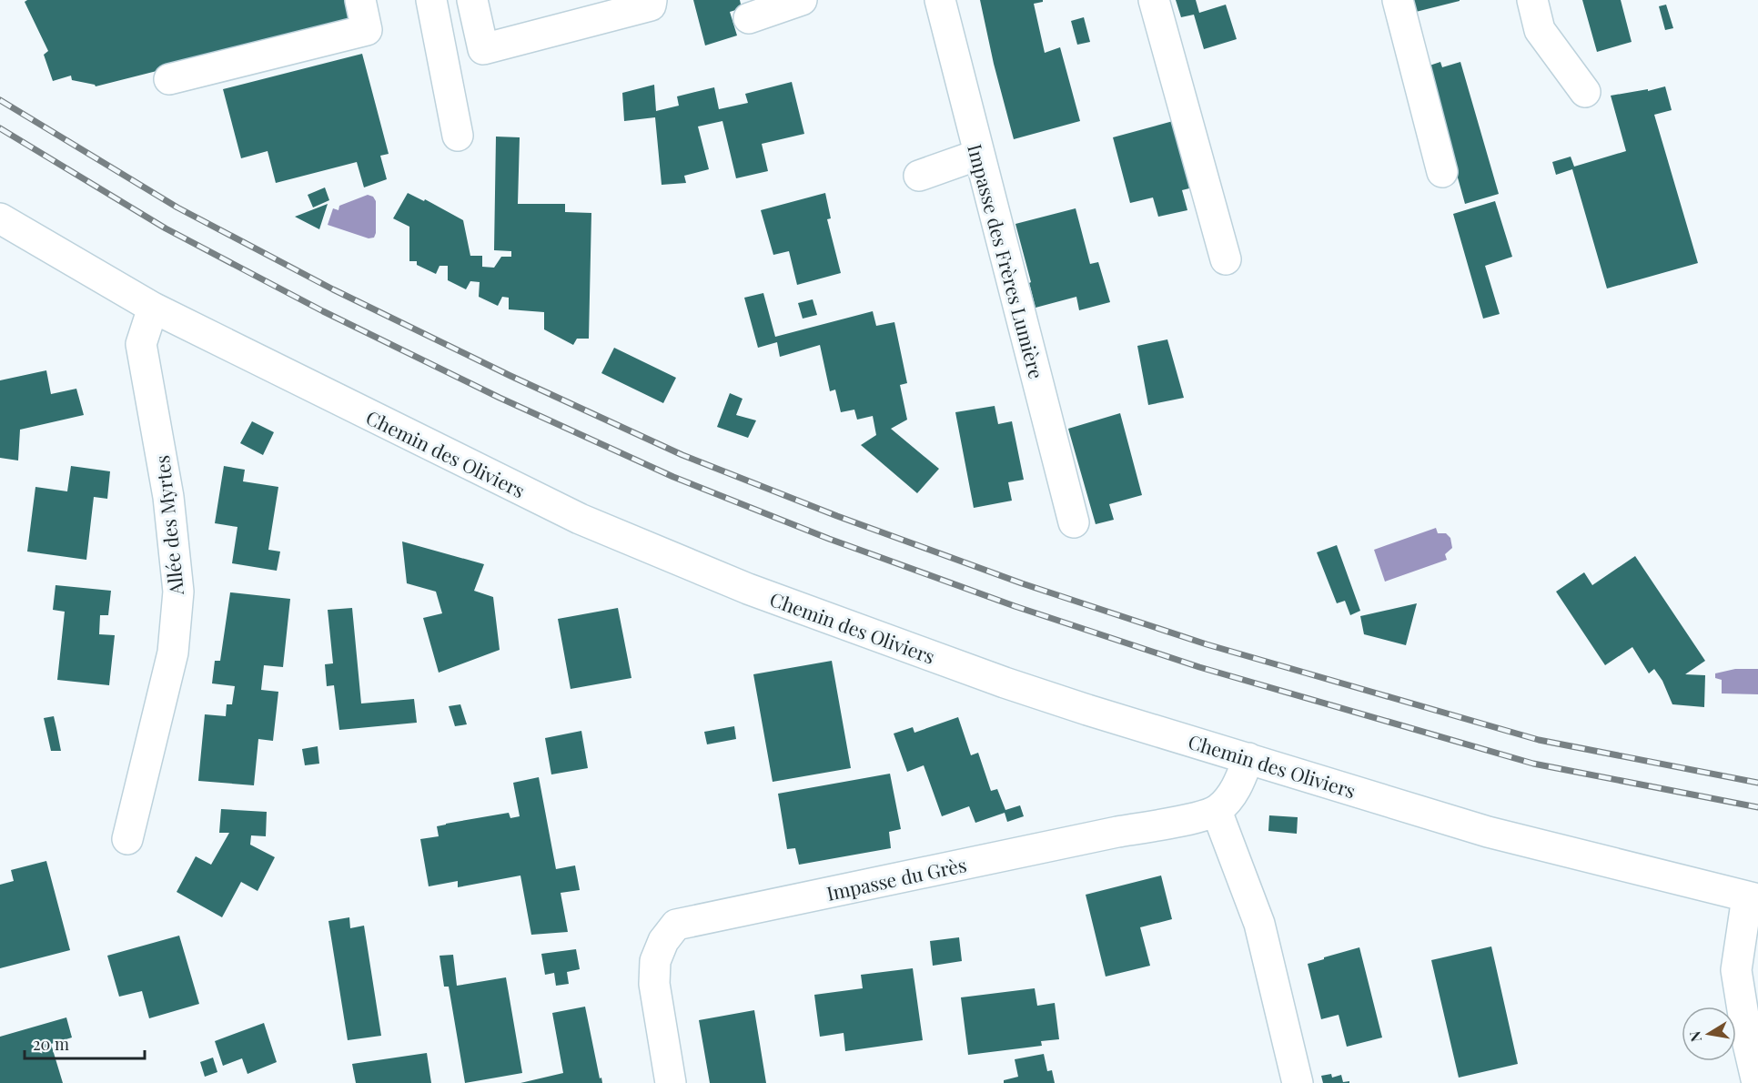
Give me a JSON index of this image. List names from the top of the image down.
{
  "streets": {
    "street": [
      "Impasse des Frères Lumière",
      "Chemin des Oliviers",
      "Allée des Myrtes",
      "Impasse du Grès"
    ]
  },
  "crossings": [
    ["Chemin des Oliviers", "Allée des Myrtes"]
  ],
  "scale_bar": "20 m",
  "north": "left"
}
